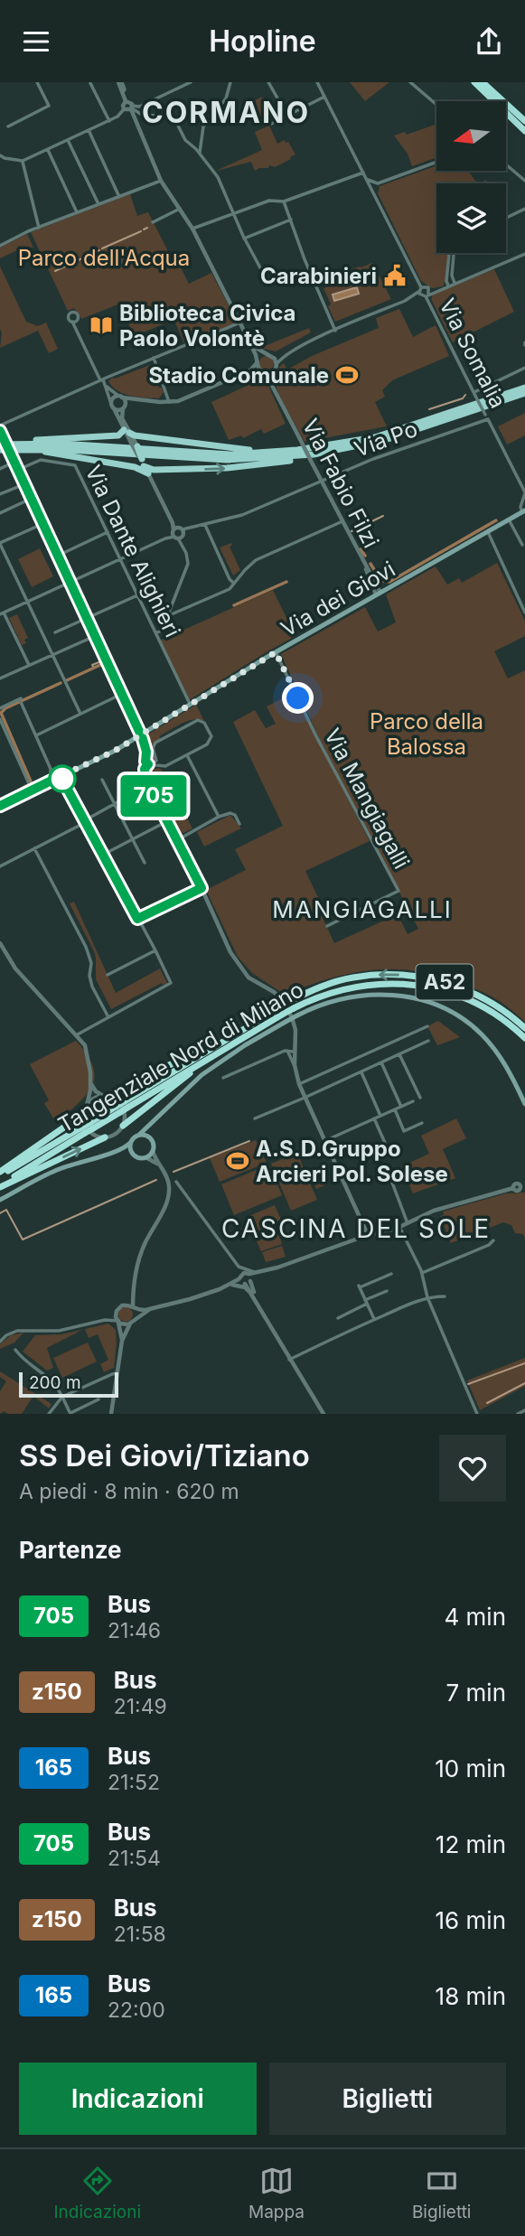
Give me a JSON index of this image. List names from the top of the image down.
{
  "streets": {
    "highway": ["A52", "Tangenziale Nord di Milano"],
    "main road": ["Via dei Giovi"],
    "street": [
      "Via Somalia",
      "Via Po",
      "Via Fabio Filzi",
      "Via Dante Alighieri",
      "Via Mangiagalli"
    ]
  },
  "crossings": [
    ["Via Somalia", "Via Po"],
    ["Via Somalia", "Via dei Giovi"],
    ["Via Po", "Via Fabio Filzi"],
    ["Via Po", "Via Dante Alighieri"],
    ["Via Fabio Filzi", "Via dei Giovi"],
    ["Via Dante Alighieri", "Via dei Giovi"],
    ["Via dei Giovi", "Via Mangiagalli"]
  ],
  "districts": ["CORMANO", "MANGIAGALLI", "CASCINA DEL SOLE"],
  "parks": ["Parco dell'Acqua", "Parco della Balossa"],
  "places": {
    "public building": ["Carabinieri"],
    "library": ["Biblioteca Civica Paolo Volontè"],
    "sports": ["Stadio Comunale", "A.S.D.Gruppo Arcieri Pol. Solese"]
  },
  "lines": ["bus line 705"],
  "scale_bar": "200 m",
  "north": "left",
  "page": {
    "header": "Hopline",
    "on_map": "705",
    "scale": "200 m",
    "heading": [
      ["SS Dei Giovi/Tiziano", "A piedi · 8 min · 620 m"],
      "Partenze"
    ],
    "list": [
      {
        "mark": "705",
        "name": "Bus",
        "note": "21:46",
        "value": "4 min"
      },
      {
        "mark": "z150",
        "name": "Bus",
        "note": "21:49",
        "value": "7 min"
      },
      {
        "mark": "165",
        "name": "Bus",
        "note": "21:52",
        "value": "10 min"
      },
      {
        "mark": "705",
        "name": "Bus",
        "note": "21:54",
        "value": "12 min"
      },
      {
        "mark": "z150",
        "name": "Bus",
        "note": "21:58",
        "value": "16 min"
      },
      {
        "mark": "165",
        "name": "Bus",
        "note": "22:00",
        "value": "18 min"
      }
    ],
    "buttons": ["Indicazioni", "Biglietti"],
    "tabs": ["Indicazioni", "Mappa", "Biglietti"]
  }
}
